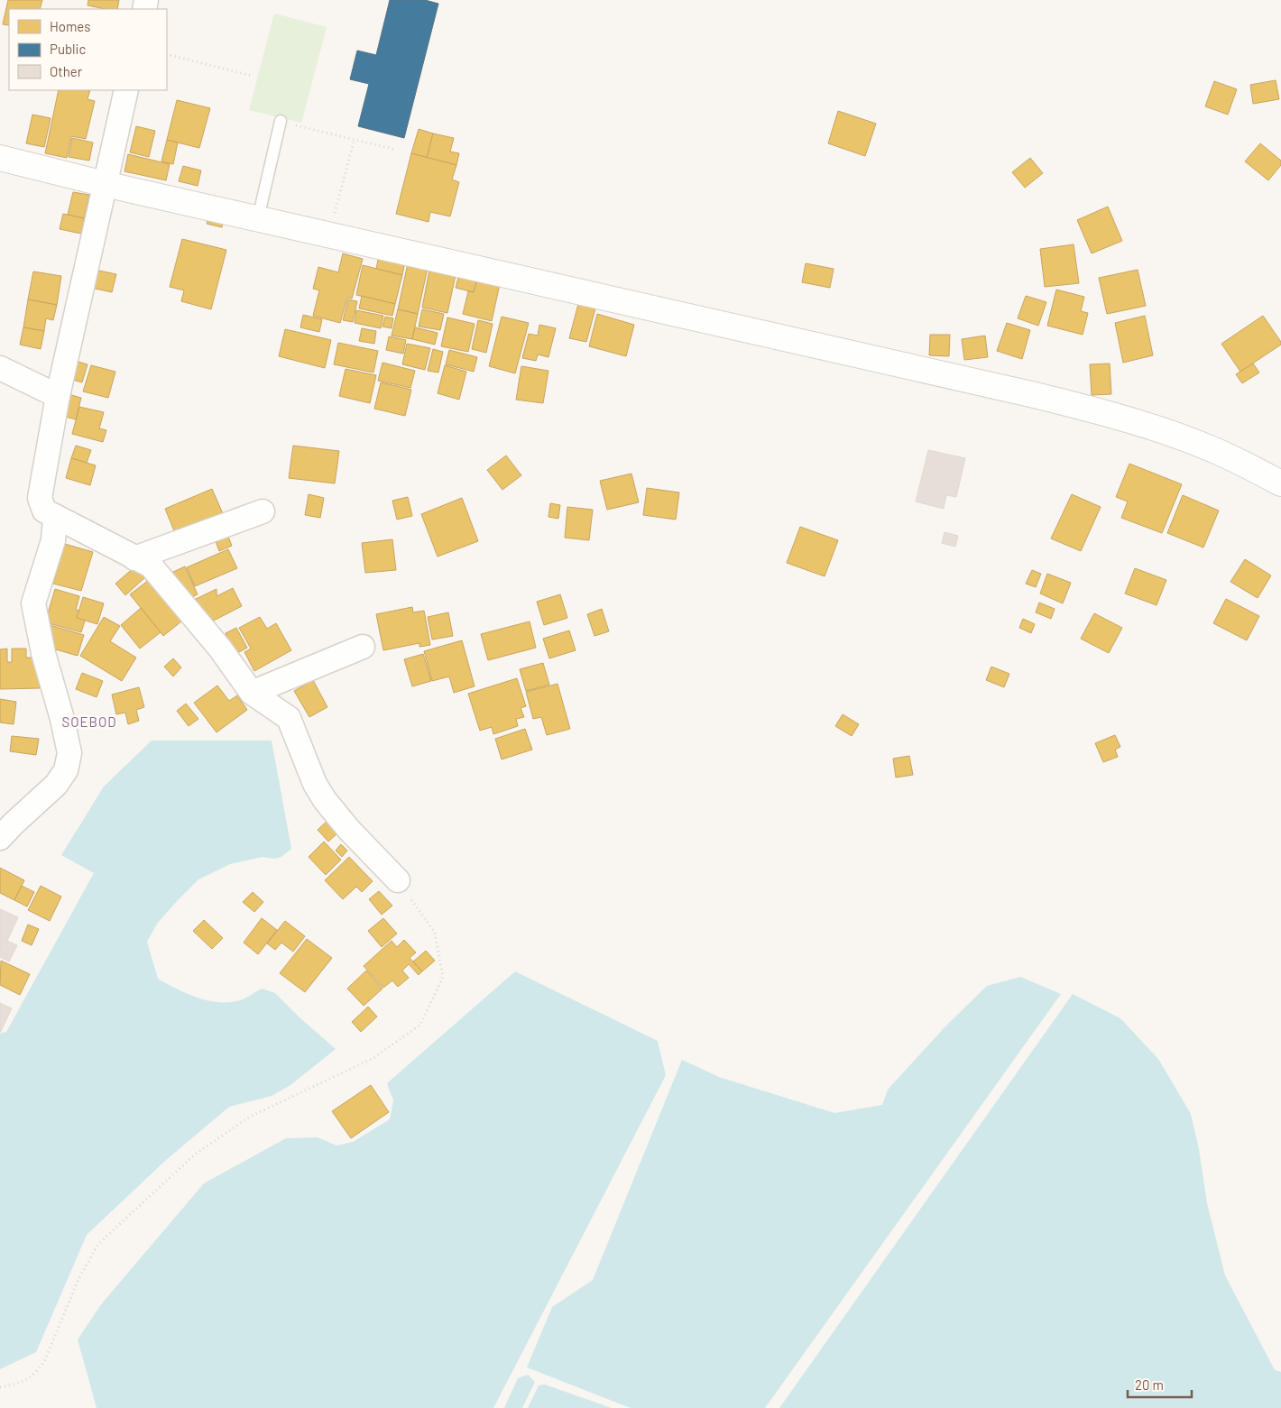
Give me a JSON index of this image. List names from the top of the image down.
{
  "districts": ["SOEBOD"],
  "legend": ["Homes", "Public", "Other"],
  "scale_bar": "20 m"
}
